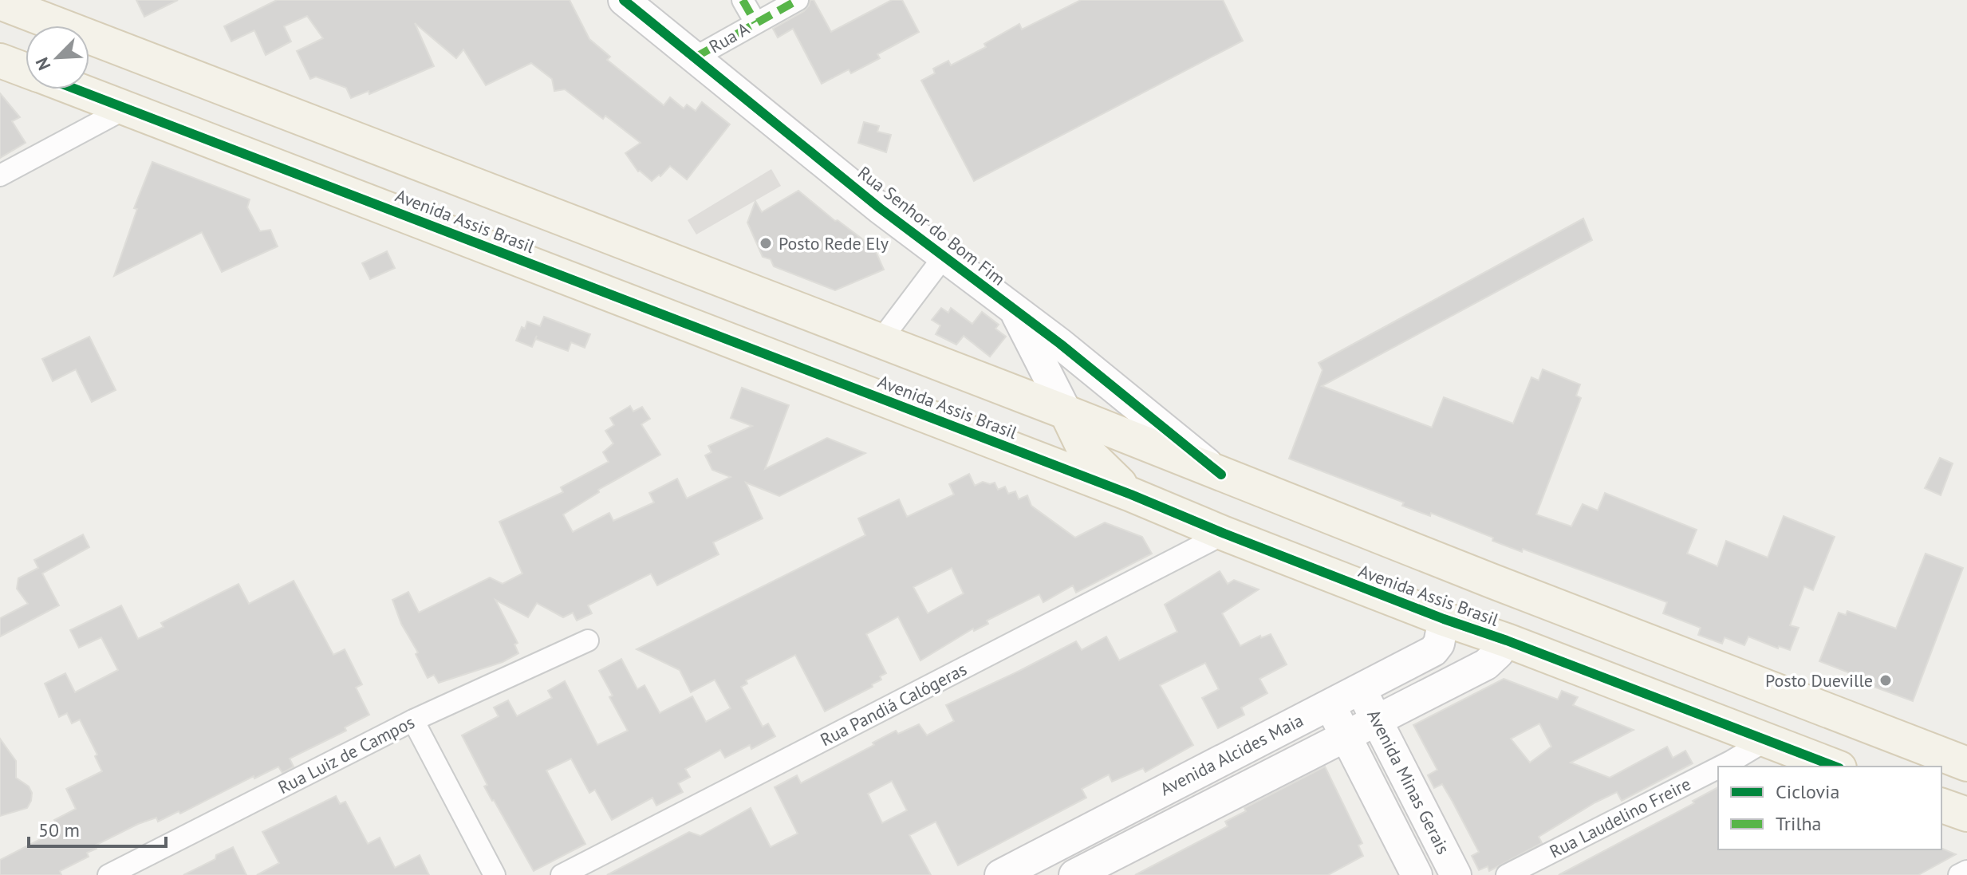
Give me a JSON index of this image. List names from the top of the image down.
{
  "streets": {
    "main road": ["Avenida Assis Brasil"],
    "street": [
      "Rua A",
      "Rua Senhor do Bom Fim",
      "Rua Pandiá Calógeras",
      "Rua Luiz de Campos",
      "Avenida Alcides Maia",
      "Avenida Minas Gerais",
      "Rua Laudelino Freire"
    ]
  },
  "crossings": [
    ["Rua A", "Rua Senhor do Bom Fim"],
    ["Avenida Assis Brasil", "Rua Senhor do Bom Fim"],
    ["Avenida Assis Brasil", "Rua Pandiá Calógeras"],
    ["Avenida Assis Brasil", "Avenida Alcides Maia"],
    ["Avenida Assis Brasil", "Rua Laudelino Freire"],
    ["Avenida Alcides Maia", "Avenida Minas Gerais"]
  ],
  "places": ["Posto Rede Ely", "Posto Dueville"],
  "legend": ["Ciclovia", "Trilha"],
  "scale_bar": "50 m",
  "north": "bottom left"
}
